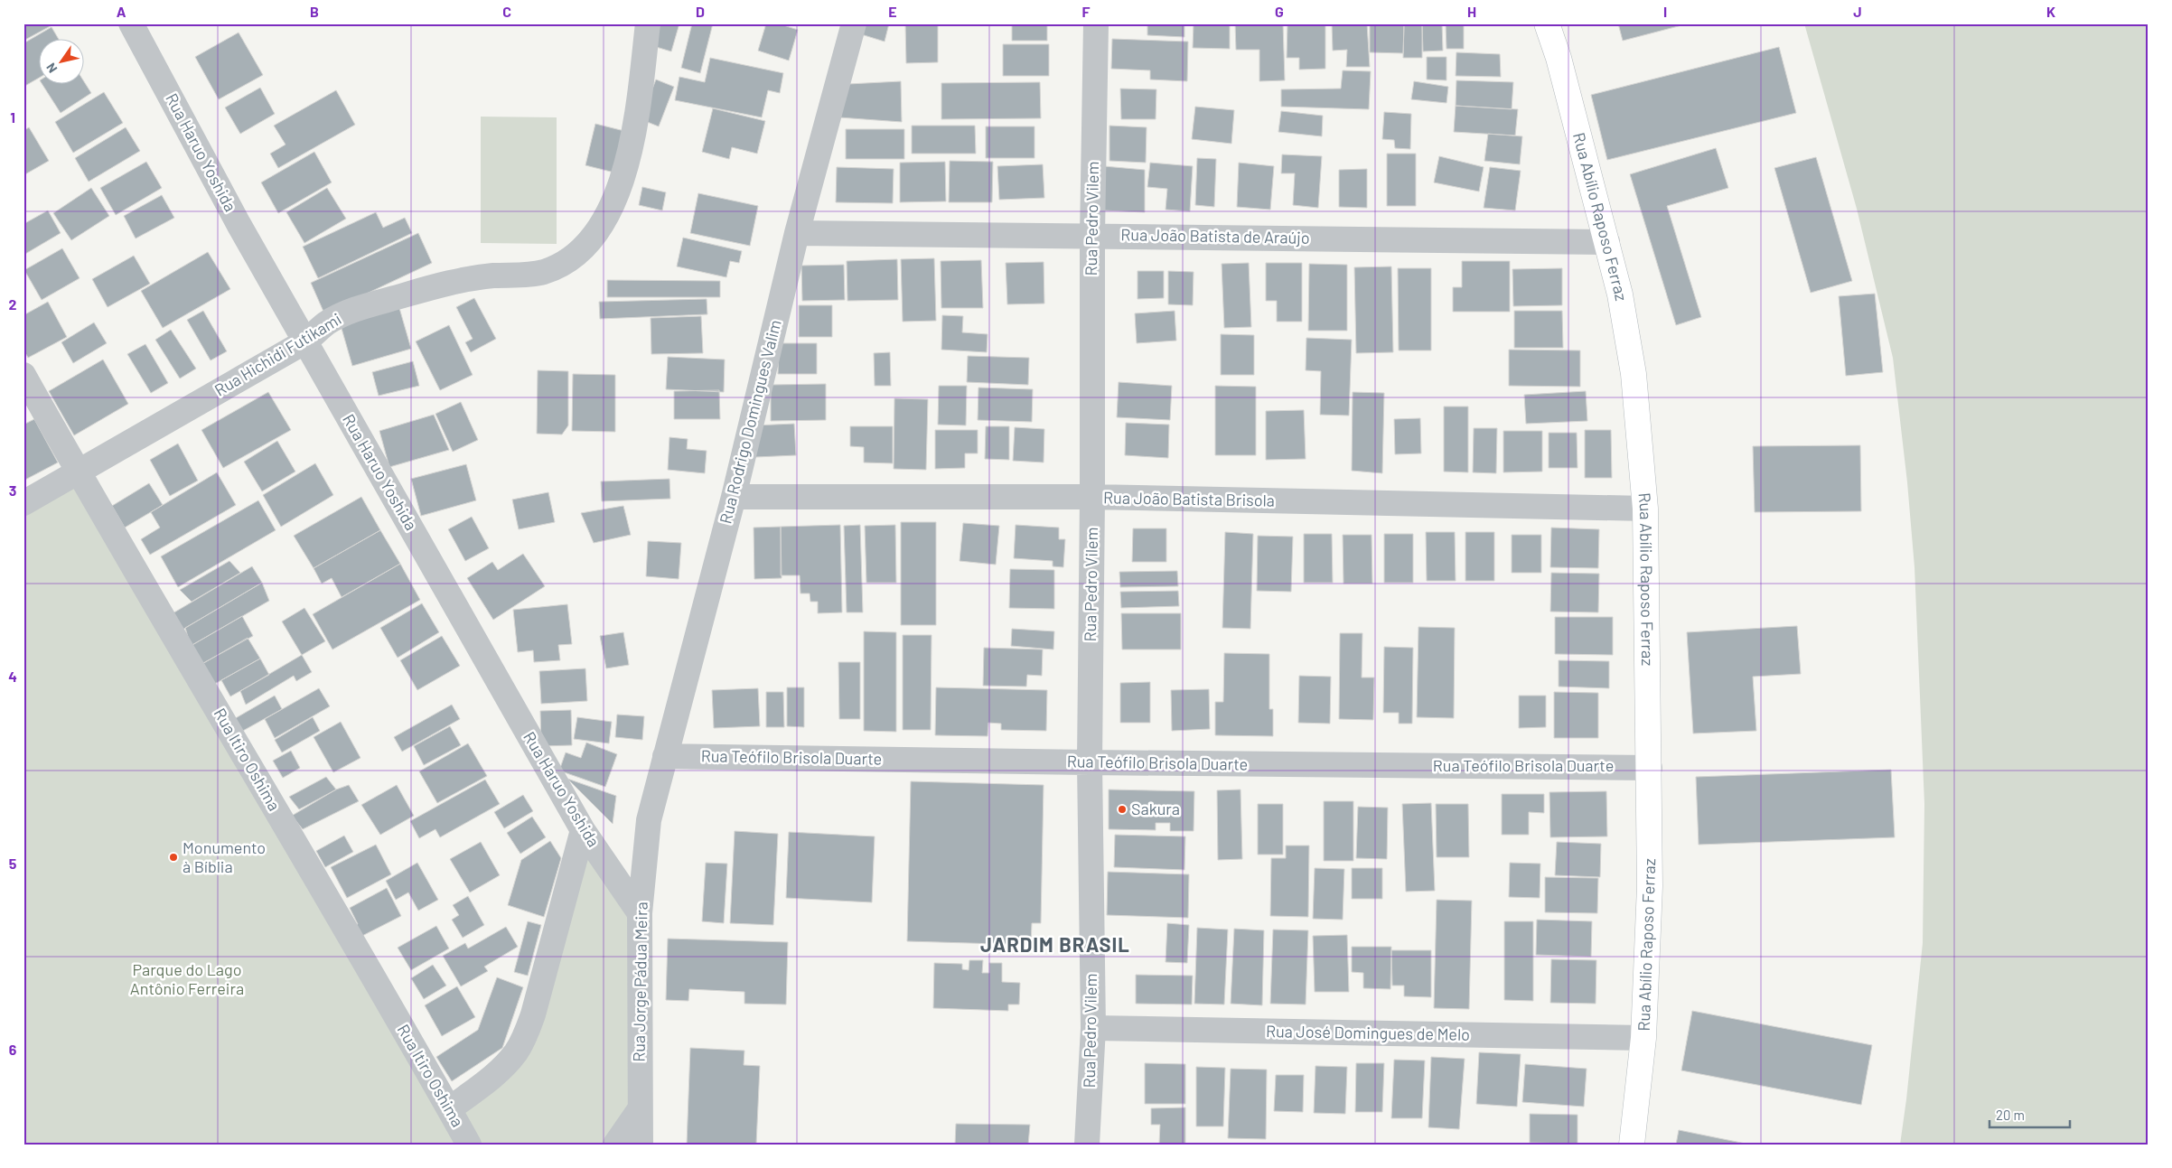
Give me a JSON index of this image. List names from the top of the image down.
{
  "streets": {
    "street": [
      "Rua Haruo Yoshida",
      "Rua Abílio Raposo Ferraz",
      "Rua Pedro Vilem",
      "Rua João Batista de Araújo",
      "Rua Hichidi Futikami",
      "Rua Rodrigo Domingues Valim",
      "Rua João Batista Brisola",
      "Rua Teófilo Brisola Duarte",
      "Rua Itiro Oshima",
      "Rua Jorge Pádua Meira",
      "Rua José Domingues de Melo"
    ]
  },
  "crossings": [
    ["Rua Haruo Yoshida", "Rua Hichidi Futikami"],
    ["Rua Haruo Yoshida", "Rua Jorge Pádua Meira"],
    ["Rua Abílio Raposo Ferraz", "Rua João Batista de Araújo"],
    ["Rua Abílio Raposo Ferraz", "Rua João Batista Brisola"],
    ["Rua Abílio Raposo Ferraz", "Rua Teófilo Brisola Duarte"],
    ["Rua Abílio Raposo Ferraz", "Rua José Domingues de Melo"],
    ["Rua Pedro Vilem", "Rua João Batista de Araújo"],
    ["Rua Pedro Vilem", "Rua João Batista Brisola"],
    ["Rua Pedro Vilem", "Rua Teófilo Brisola Duarte"],
    ["Rua Pedro Vilem", "Rua José Domingues de Melo"],
    ["Rua João Batista de Araújo", "Rua Rodrigo Domingues Valim"],
    ["Rua Hichidi Futikami", "Rua Itiro Oshima"],
    ["Rua Rodrigo Domingues Valim", "Rua João Batista Brisola"],
    ["Rua Rodrigo Domingues Valim", "Rua Teófilo Brisola Duarte"],
    ["Rua Rodrigo Domingues Valim", "Rua Jorge Pádua Meira"]
  ],
  "districts": ["JARDIM BRASIL"],
  "parks": ["Parque do Lago Antônio Ferreira"],
  "places": ["Sakura", "Monumento à Bíblia"],
  "scale_bar": "20 m",
  "north": "bottom left",
  "grid": {
    "columns": [
      "A",
      "B",
      "C",
      "D",
      "E",
      "F",
      "G",
      "H",
      "I",
      "J",
      "K"
    ],
    "rows": [
      "1",
      "2",
      "3",
      "4",
      "5",
      "6"
    ]
  }
}
